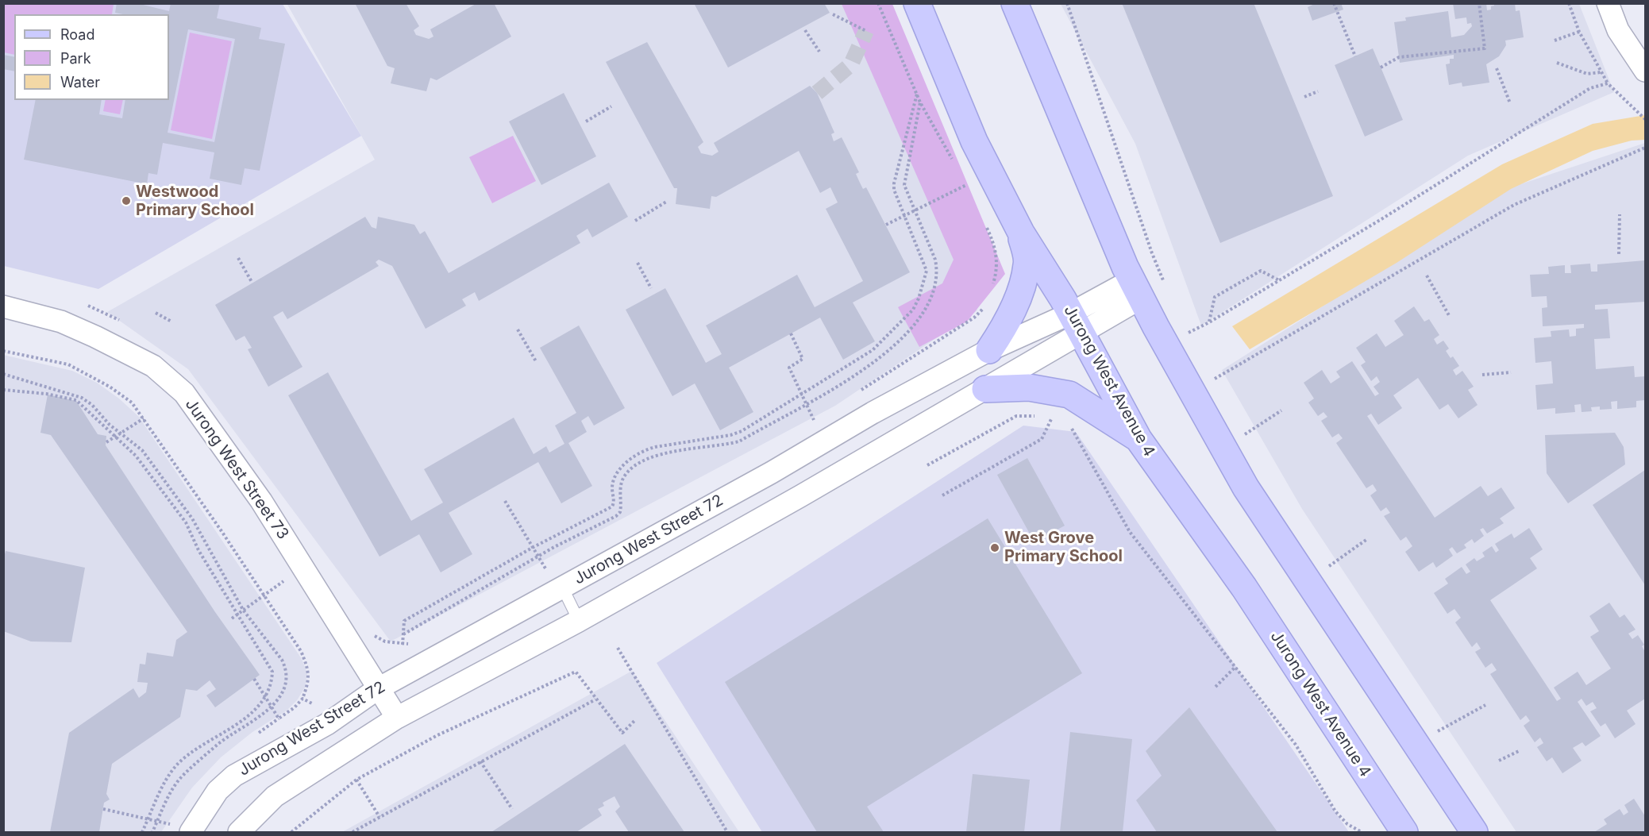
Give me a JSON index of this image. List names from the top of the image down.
{
  "streets": {
    "main road": ["Jurong West Avenue 4"],
    "street": ["Jurong West Street 73", "Jurong West Street 72"]
  },
  "crossings": [
    ["Jurong West Avenue 4", "Jurong West Street 72"],
    ["Jurong West Street 73", "Jurong West Street 72"]
  ],
  "places": ["Westwood Primary School", "West Grove Primary School"],
  "legend": ["Road", "Park", "Water"]
}
